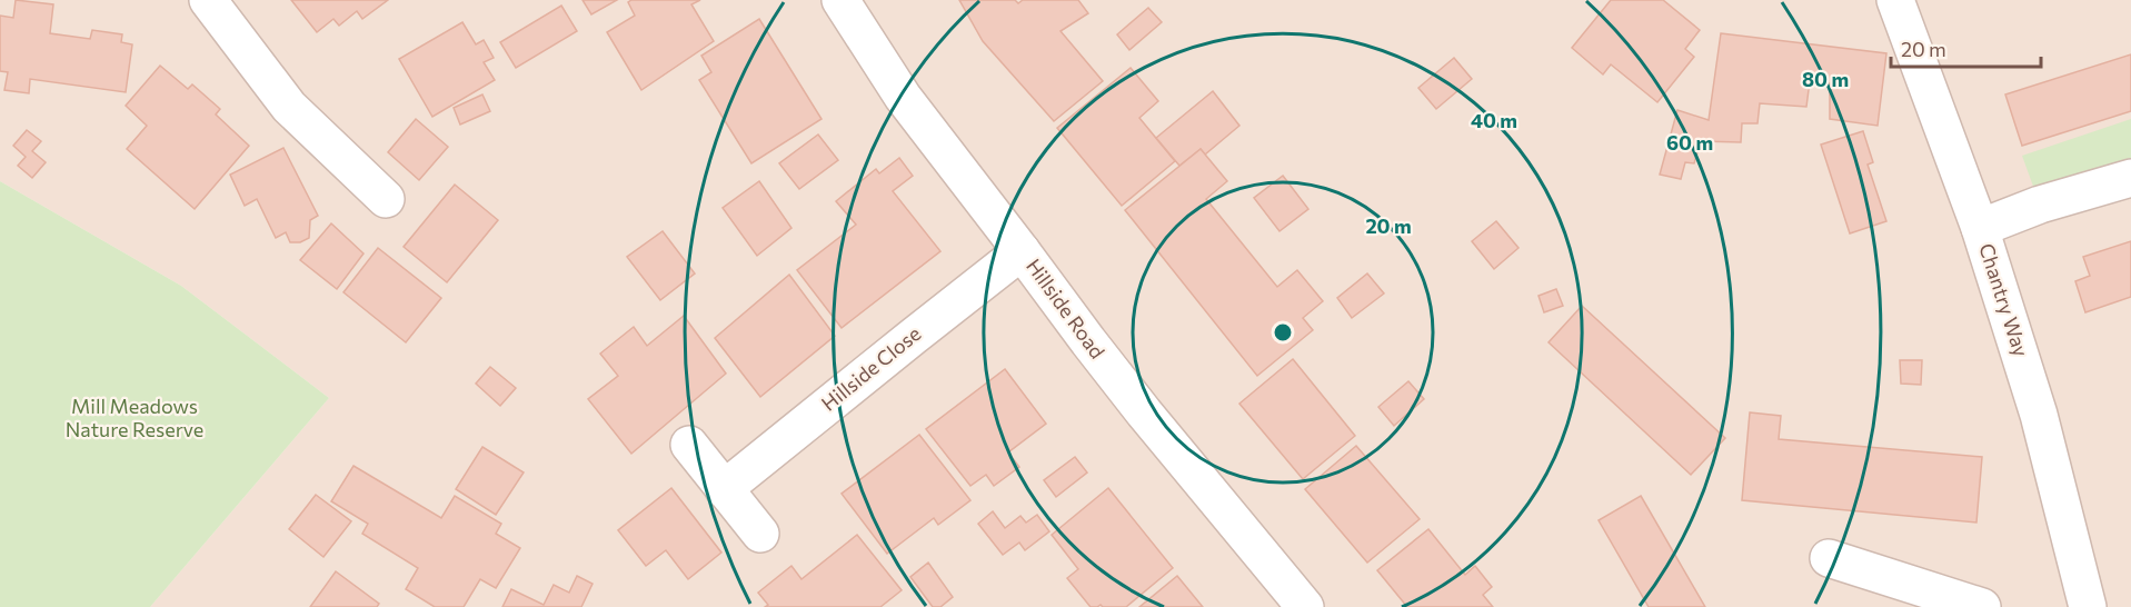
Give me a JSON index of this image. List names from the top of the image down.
{
  "streets": {
    "street": ["Chantry Way", "Hillside Road", "Hillside Close"]
  },
  "crossings": [
    ["Hillside Road", "Hillside Close"]
  ],
  "parks": ["Mill Meadows Nature Reserve"],
  "scale_bar": "20 m",
  "rings": [
    "80 m",
    "40 m",
    "60 m",
    "20 m"
  ]
}
